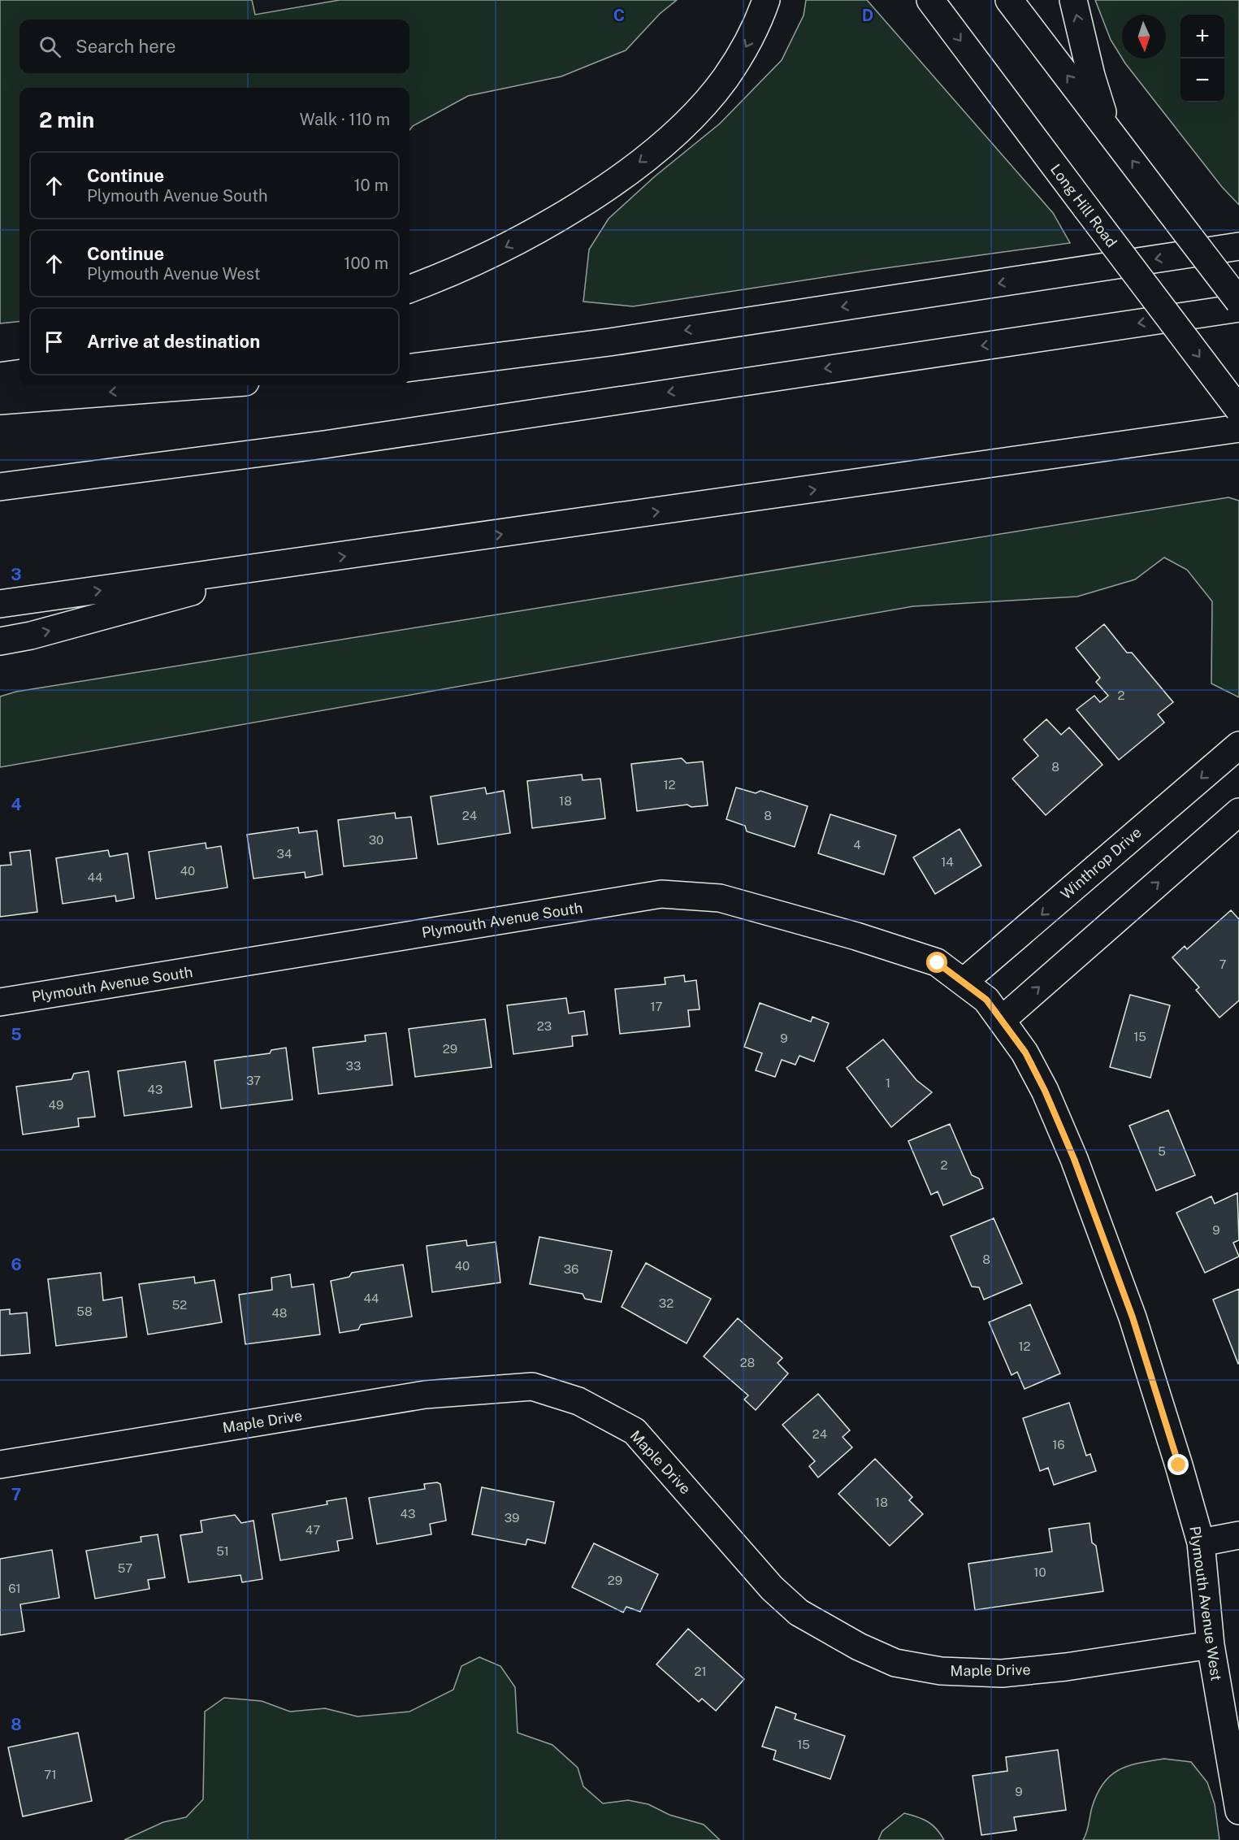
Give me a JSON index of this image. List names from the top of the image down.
{
  "streets": {
    "main road": [
      "Long Hill Road",
      "Winthrop Drive",
      "Plymouth Avenue South",
      "Maple Drive",
      "Plymouth Avenue West"
    ]
  },
  "crossings": [
    ["Winthrop Drive", "Plymouth Avenue South"],
    ["Plymouth Avenue South", "Plymouth Avenue West"],
    ["Maple Drive", "Plymouth Avenue West"]
  ],
  "house_numbers": [
    "2",
    "8",
    "12",
    "18",
    "24",
    "8",
    "30",
    "4",
    "34",
    "14",
    "40",
    "44",
    "7",
    "17",
    "23",
    "15",
    "9",
    "29",
    "33",
    "37",
    "1",
    "43",
    "49",
    "5",
    "2",
    "9",
    "8",
    "40",
    "36",
    "44",
    "32",
    "52",
    "58",
    "48",
    "12",
    "28",
    "24",
    "16",
    "18",
    "43",
    "39",
    "47",
    "51",
    "57",
    "10",
    "29",
    "61",
    "21",
    "15",
    "71",
    "9"
  ],
  "north": "bottom",
  "page": {
    "map_buttons": ["+", "−"],
    "search": "Search here",
    "heading": ["2 min", "Walk · 110 m"],
    "list": [
      ["Continue", "Plymouth Avenue South", "10 m"],
      ["Continue", "Plymouth Avenue West", "100 m"],
      "Arrive at destination"
    ]
  },
  "grid": {
    "columns": ["C", "D"],
    "rows": [
      "3",
      "4",
      "5",
      "6",
      "7",
      "8"
    ]
  }
}
